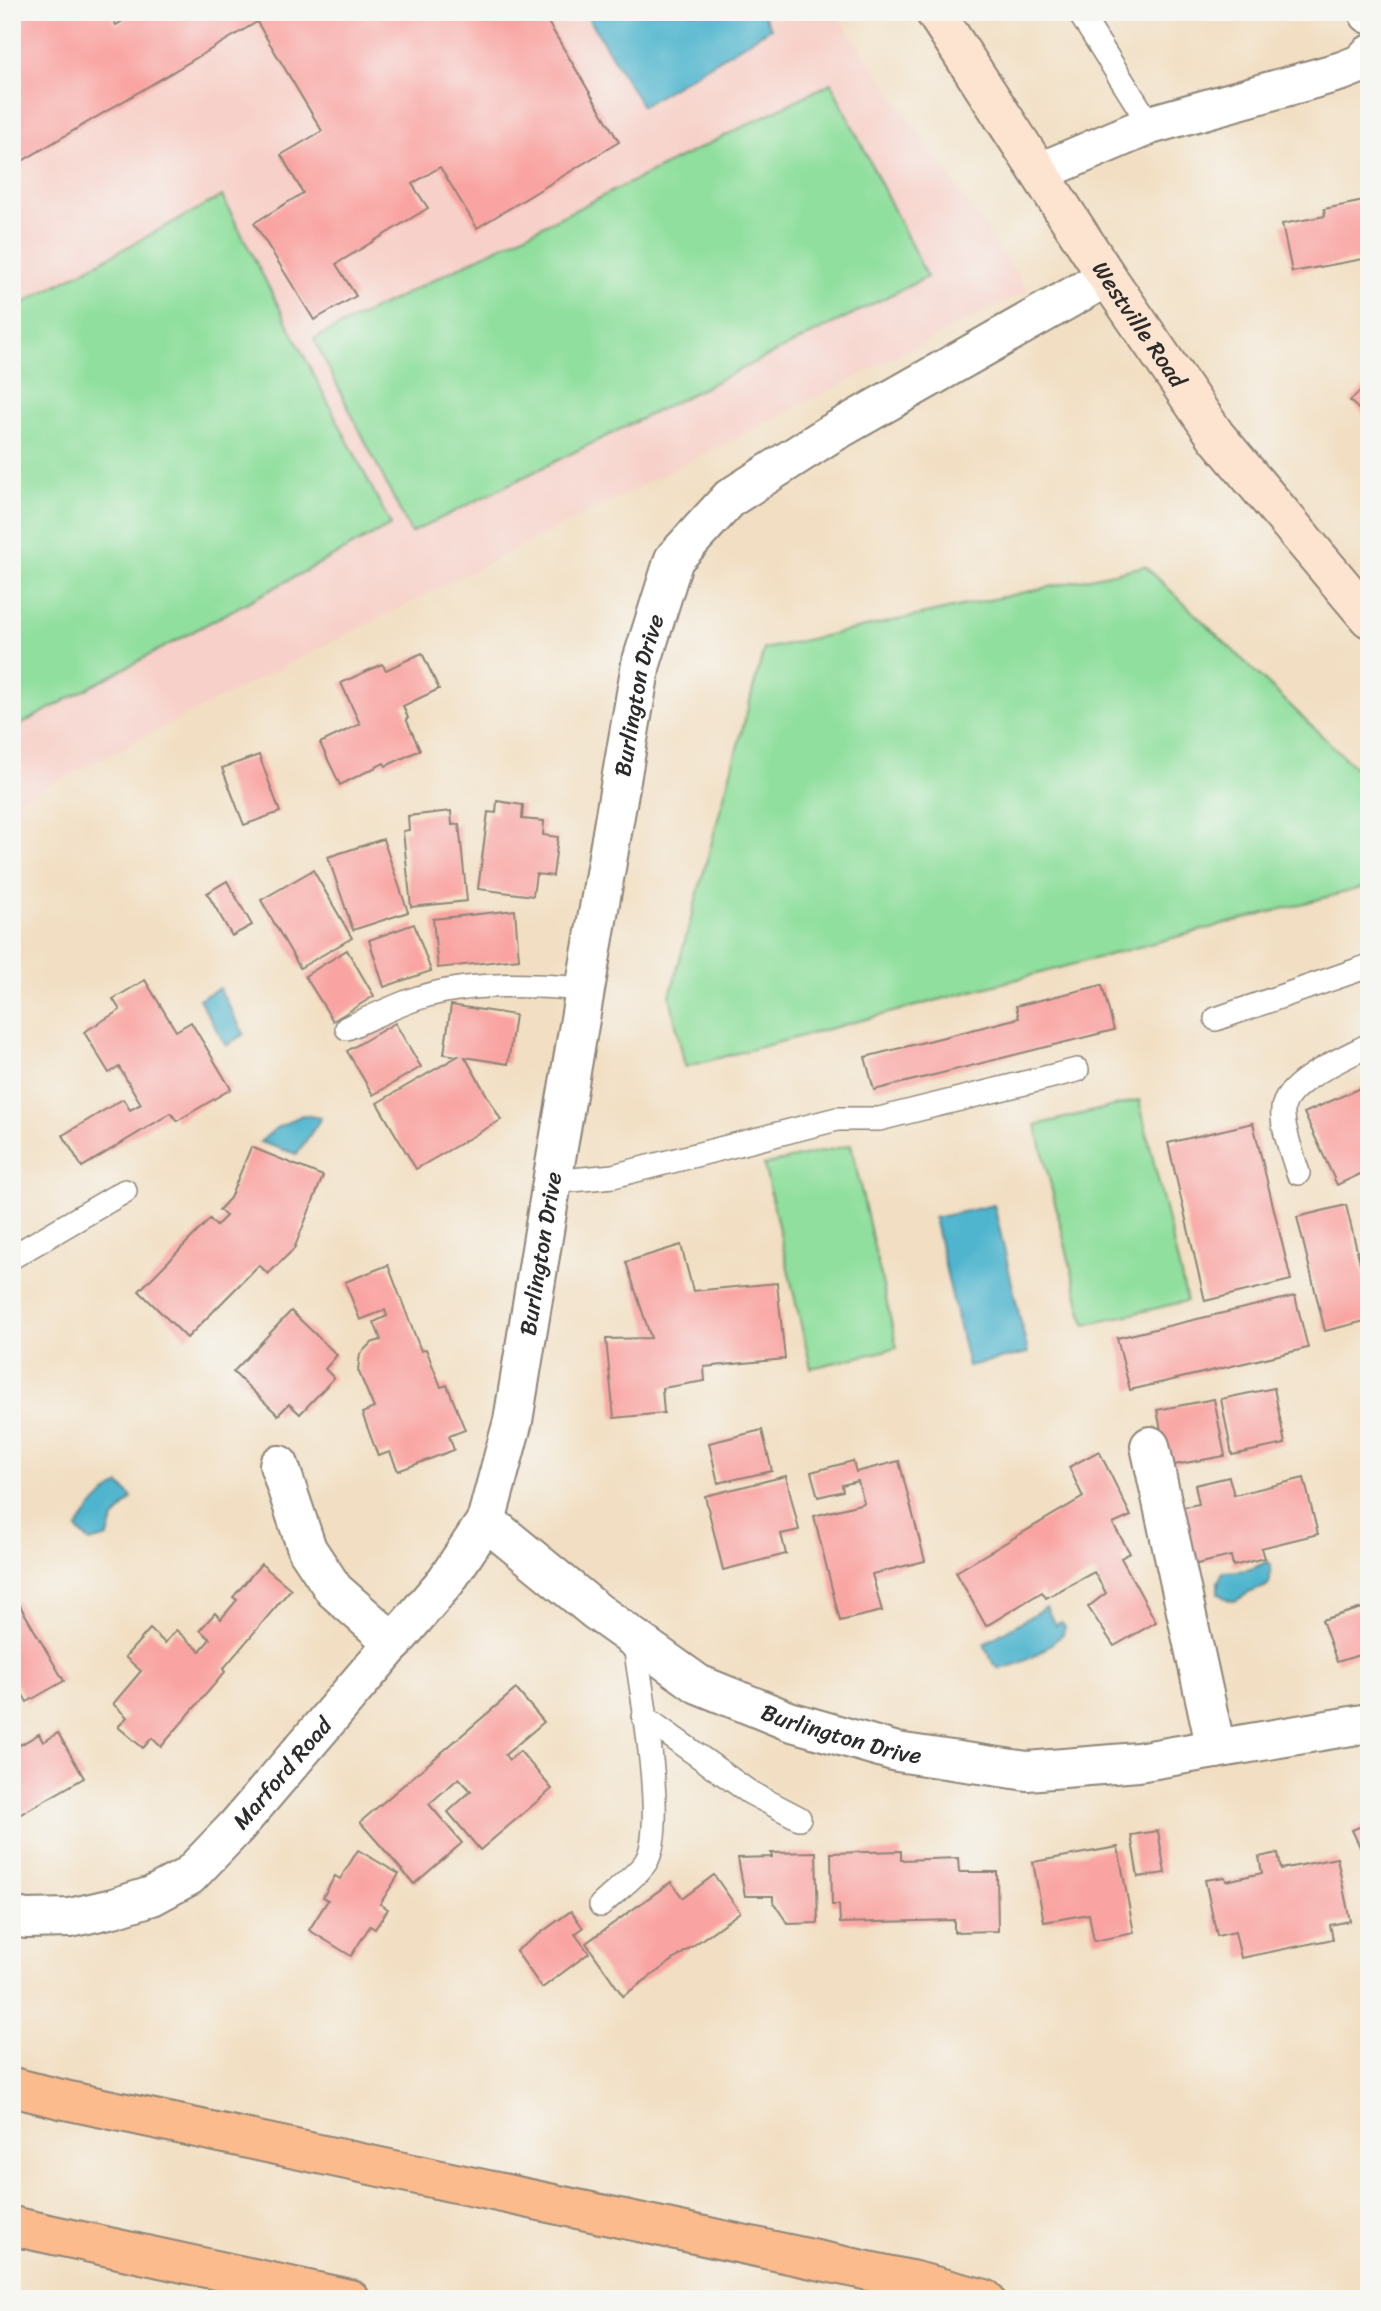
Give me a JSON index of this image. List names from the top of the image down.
{
  "streets": {
    "street": ["Westville Road", "Burlington Drive", "Marford Road"]
  },
  "crossings": [
    ["Westville Road", "Burlington Drive"],
    ["Burlington Drive", "Marford Road"]
  ]
}
